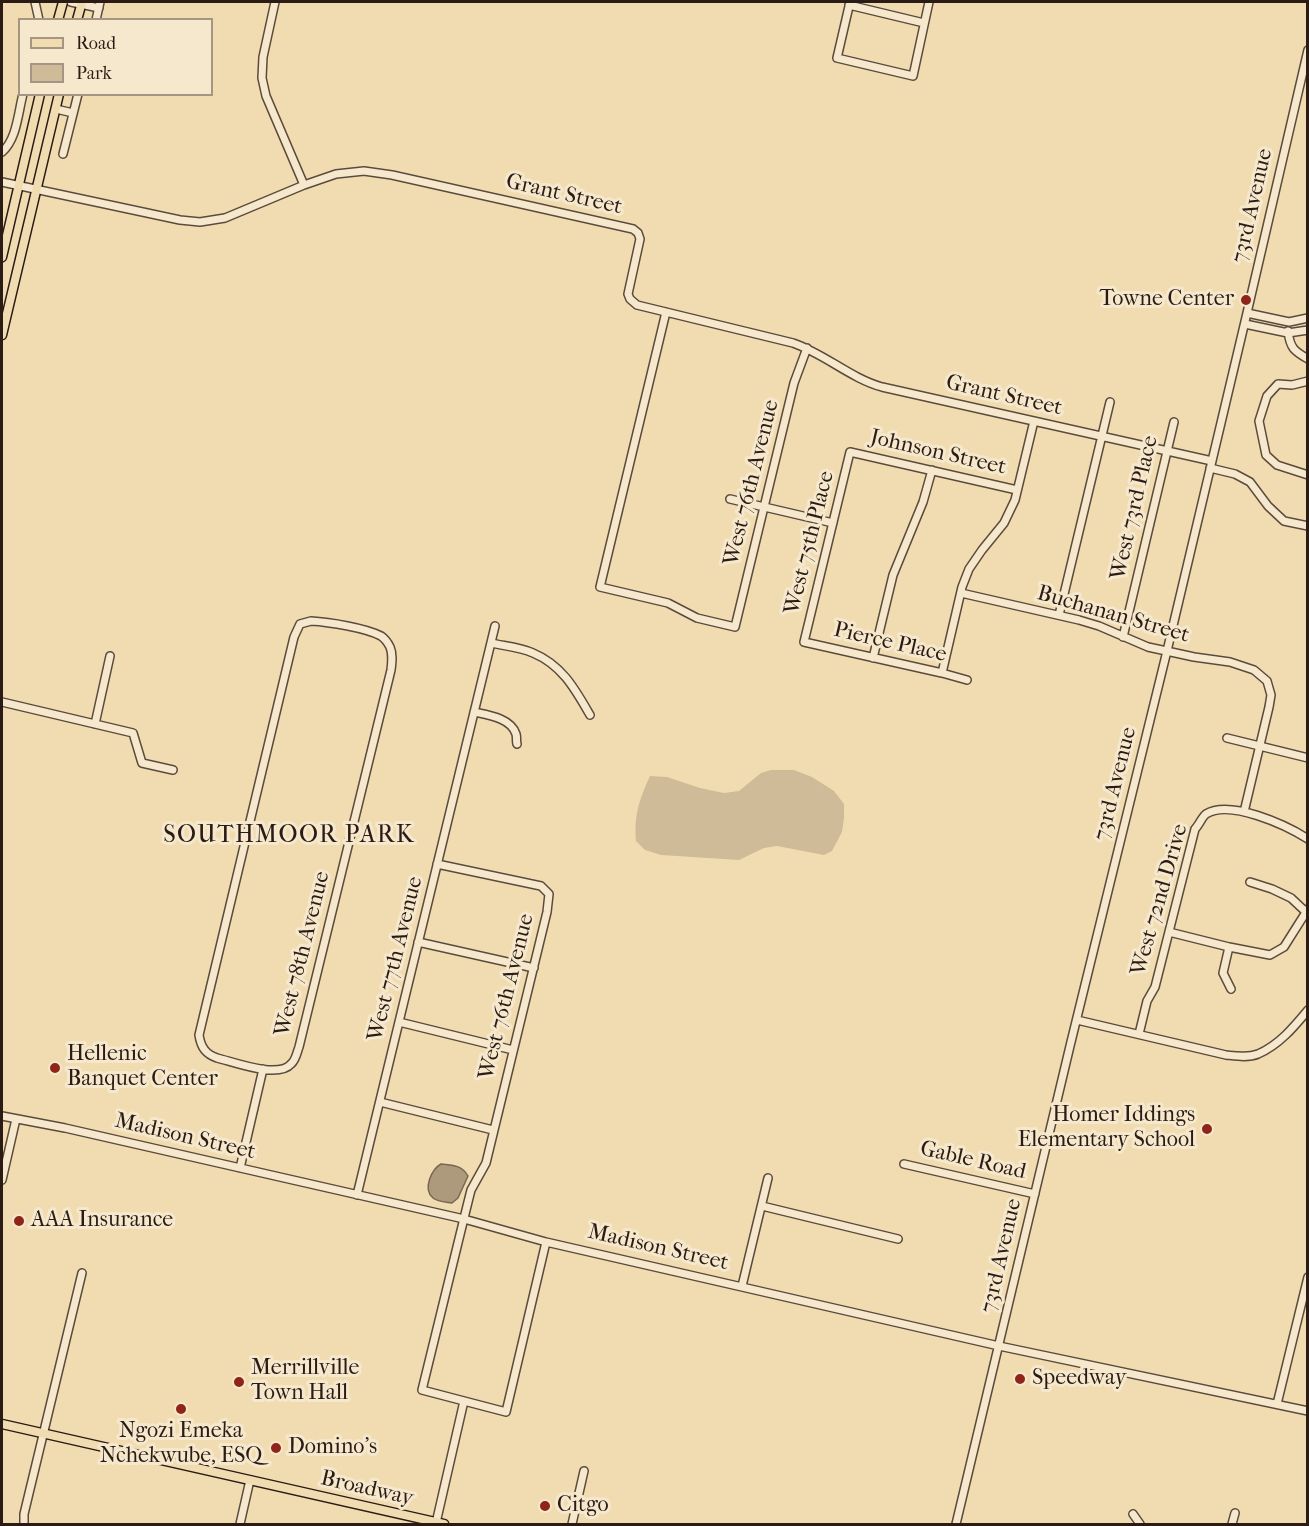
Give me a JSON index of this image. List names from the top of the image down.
{
  "streets": {
    "main road": ["Broadway"],
    "street": [
      "Grant Street",
      "73rd Avenue",
      "Johnson Street",
      "West 76th Avenue",
      "West 73rd Place",
      "West 75th Place",
      "Buchanan Street",
      "Pierce Place",
      "West 72nd Drive",
      "West 78th Avenue",
      "West 77th Avenue",
      "Madison Street",
      "Gable Road"
    ]
  },
  "crossings": [
    ["Grant Street", "73rd Avenue"],
    ["Grant Street", "West 76th Avenue"],
    ["Grant Street", "West 73rd Place"],
    ["73rd Avenue", "Buchanan Street"],
    ["73rd Avenue", "Madison Street"],
    ["73rd Avenue", "Gable Road"],
    ["Johnson Street", "West 75th Place"],
    ["West 76th Avenue", "West 77th Avenue"],
    ["West 76th Avenue", "Madison Street"],
    ["West 73rd Place", "Buchanan Street"],
    ["West 75th Place", "Pierce Place"],
    ["West 77th Avenue", "Madison Street"]
  ],
  "districts": ["SOUTHMOOR PARK"],
  "places": [
    "Towne Center",
    "Hellenic Banquet Center",
    "Homer Iddings Elementary School",
    "AAA Insurance",
    "Speedway",
    "Merrillville Town Hall",
    "Ngozi Emeka Nchekwube, ESQ",
    "Domino's",
    "Citgo"
  ],
  "legend": ["Road", "Park"]
}
